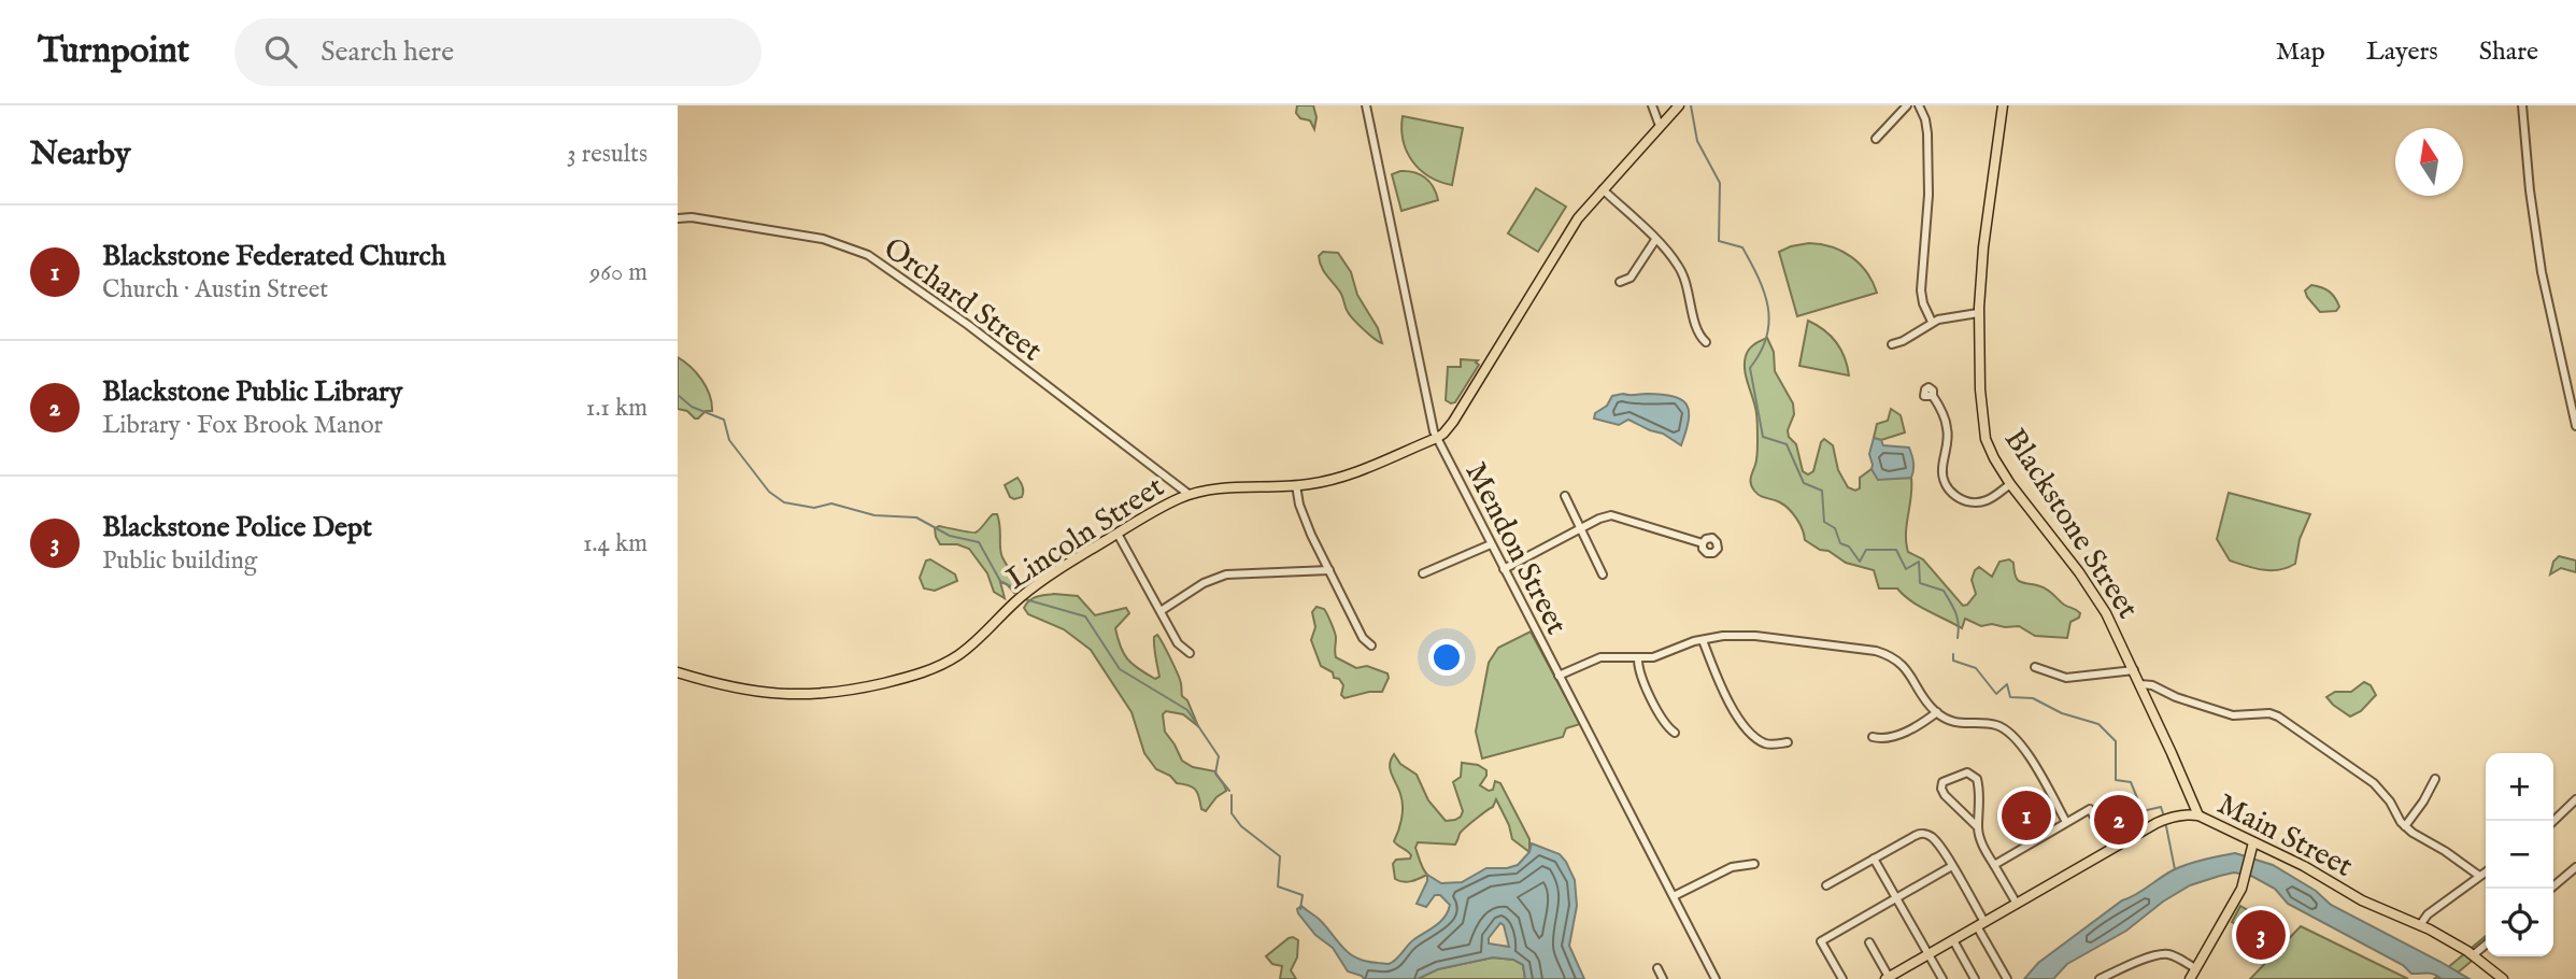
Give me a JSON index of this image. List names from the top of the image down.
{
  "streets": {
    "main road": ["Blackstone Street", "Lincoln Street", "Main Street"],
    "street": ["Orchard Street", "Mendon Street"]
  },
  "crossings": [
    ["Orchard Street", "Lincoln Street"],
    ["Blackstone Street", "Main Street"],
    ["Lincoln Street", "Mendon Street"]
  ],
  "north": "top",
  "page": {
    "header": "Turnpoint",
    "search": "Search here",
    "nav": ["Map", "Layers", "Share"],
    "heading": ["Nearby", "3 results"],
    "list": [
      {
        "mark": "1",
        "name": "Blackstone Federated Church",
        "note": "Church · Austin Street",
        "value": "960 m"
      },
      {
        "mark": "2",
        "name": "Blackstone Public Library",
        "note": "Library · Fox Brook Manor",
        "value": "1.1 km"
      },
      {
        "mark": "3",
        "name": "Blackstone Police Dept",
        "note": "Public building",
        "value": "1.4 km"
      }
    ],
    "map_buttons": ["+", "−"],
    "pins": ["1", "2", "3"]
  }
}
